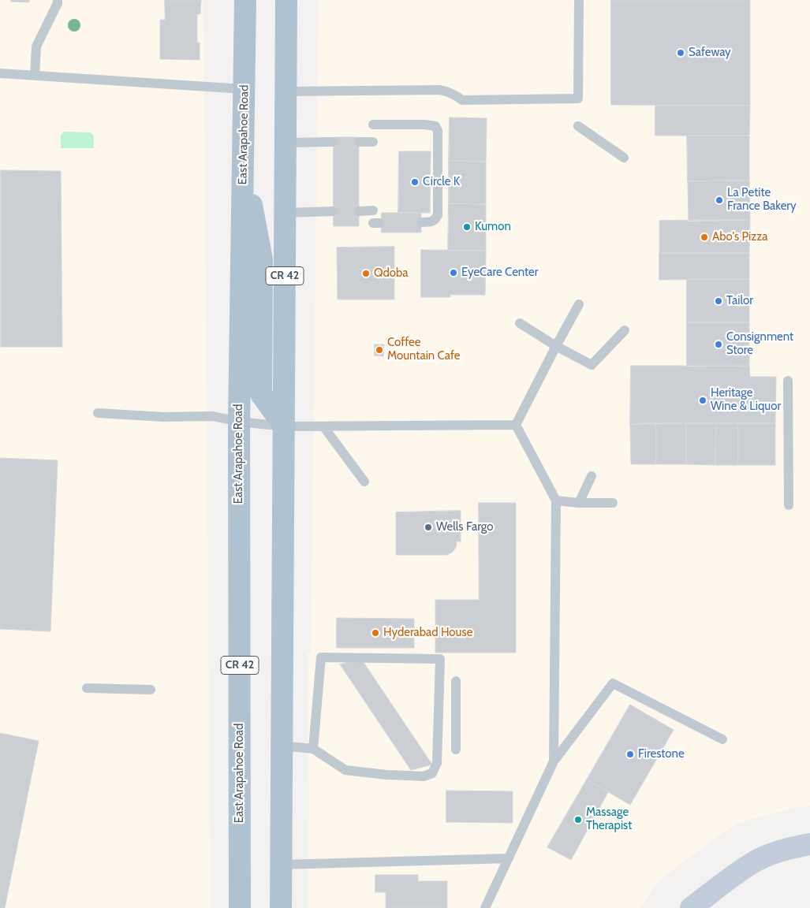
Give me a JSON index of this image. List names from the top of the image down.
{
  "streets": {
    "main road": ["East Arapahoe Road", "CR 42"]
  },
  "places": [
    "Safeway",
    "Circle K",
    "La Petite France Bakery",
    "Kumon",
    "Abo's Pizza",
    "EyeCare Center",
    "Qdoba",
    "Tailor",
    "Consignment Store",
    "Coffee Mountain Cafe",
    "Heritage Wine & Liquor",
    "Wells Fargo",
    "Hyderabad House",
    "Firestone",
    "Massage Therapist"
  ]
}
